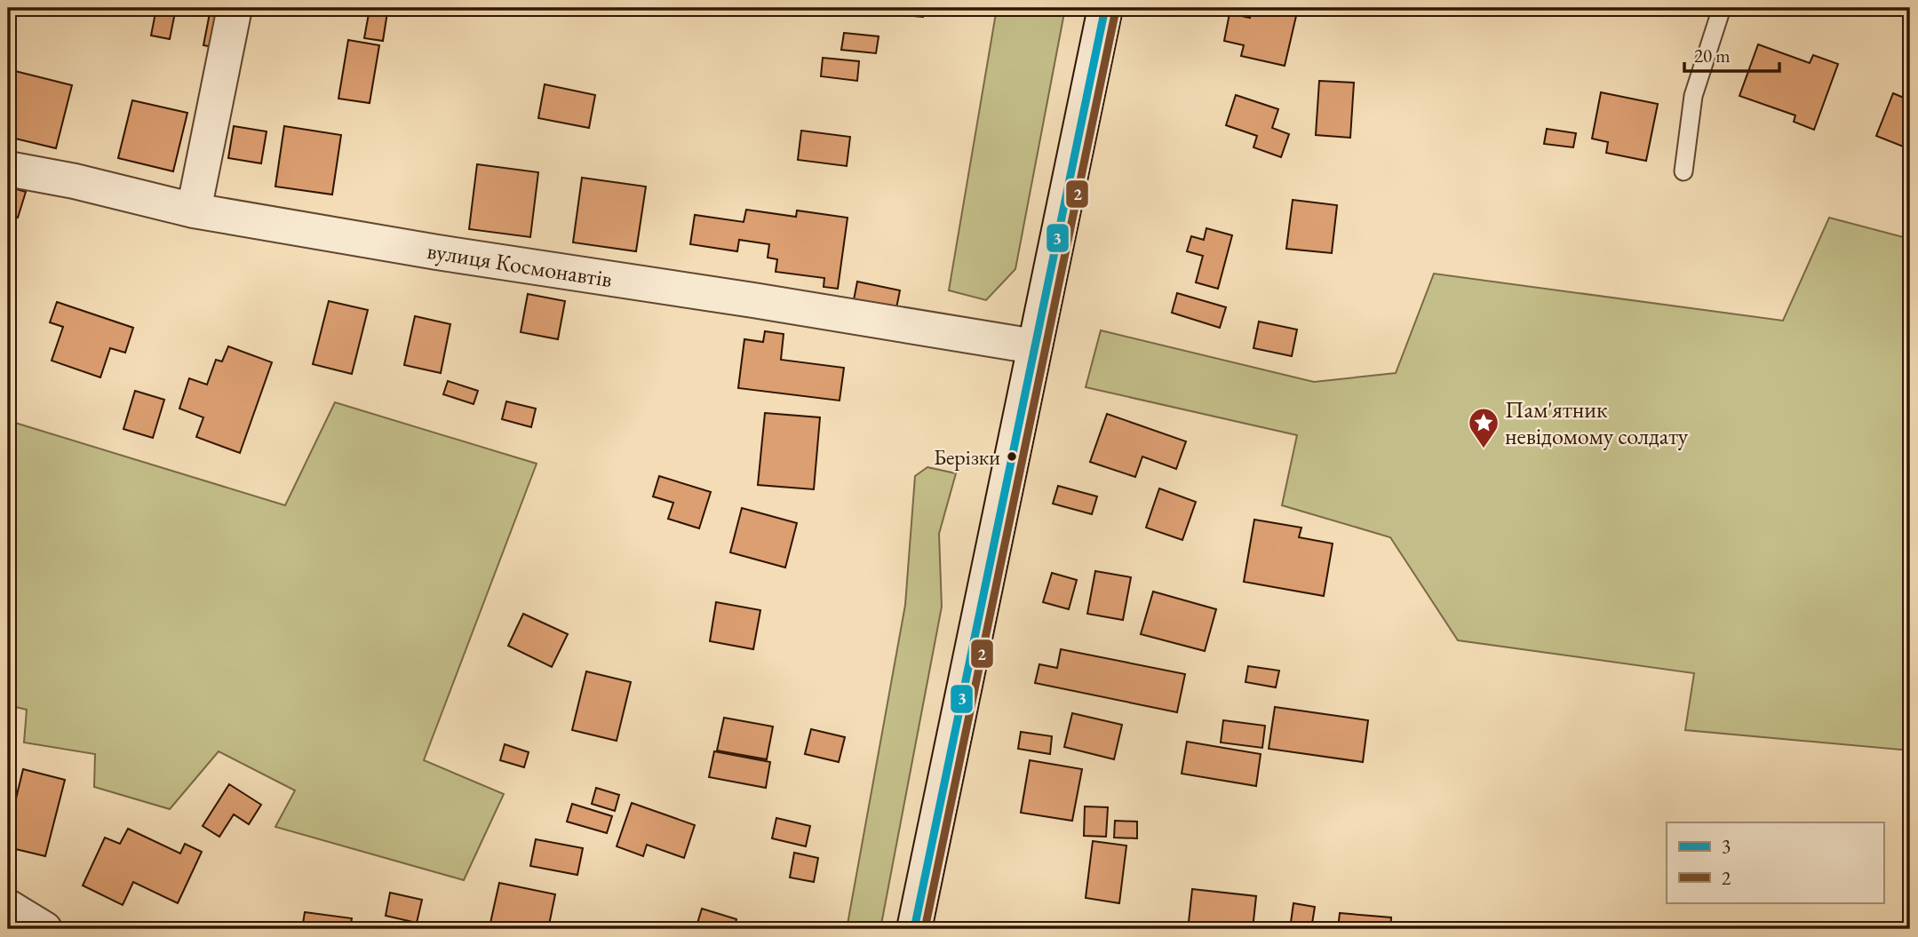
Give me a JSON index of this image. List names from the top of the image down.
{
  "streets": {
    "street": ["вулиця Космонавтів"]
  },
  "places": {
    "place": ["Пам'ятник невідомому солдату"],
    "other": ["Берізки"]
  },
  "lines": ["transit line 3", "transit line 2"],
  "legend": ["3", "2"],
  "scale_bar": "20 m"
}
